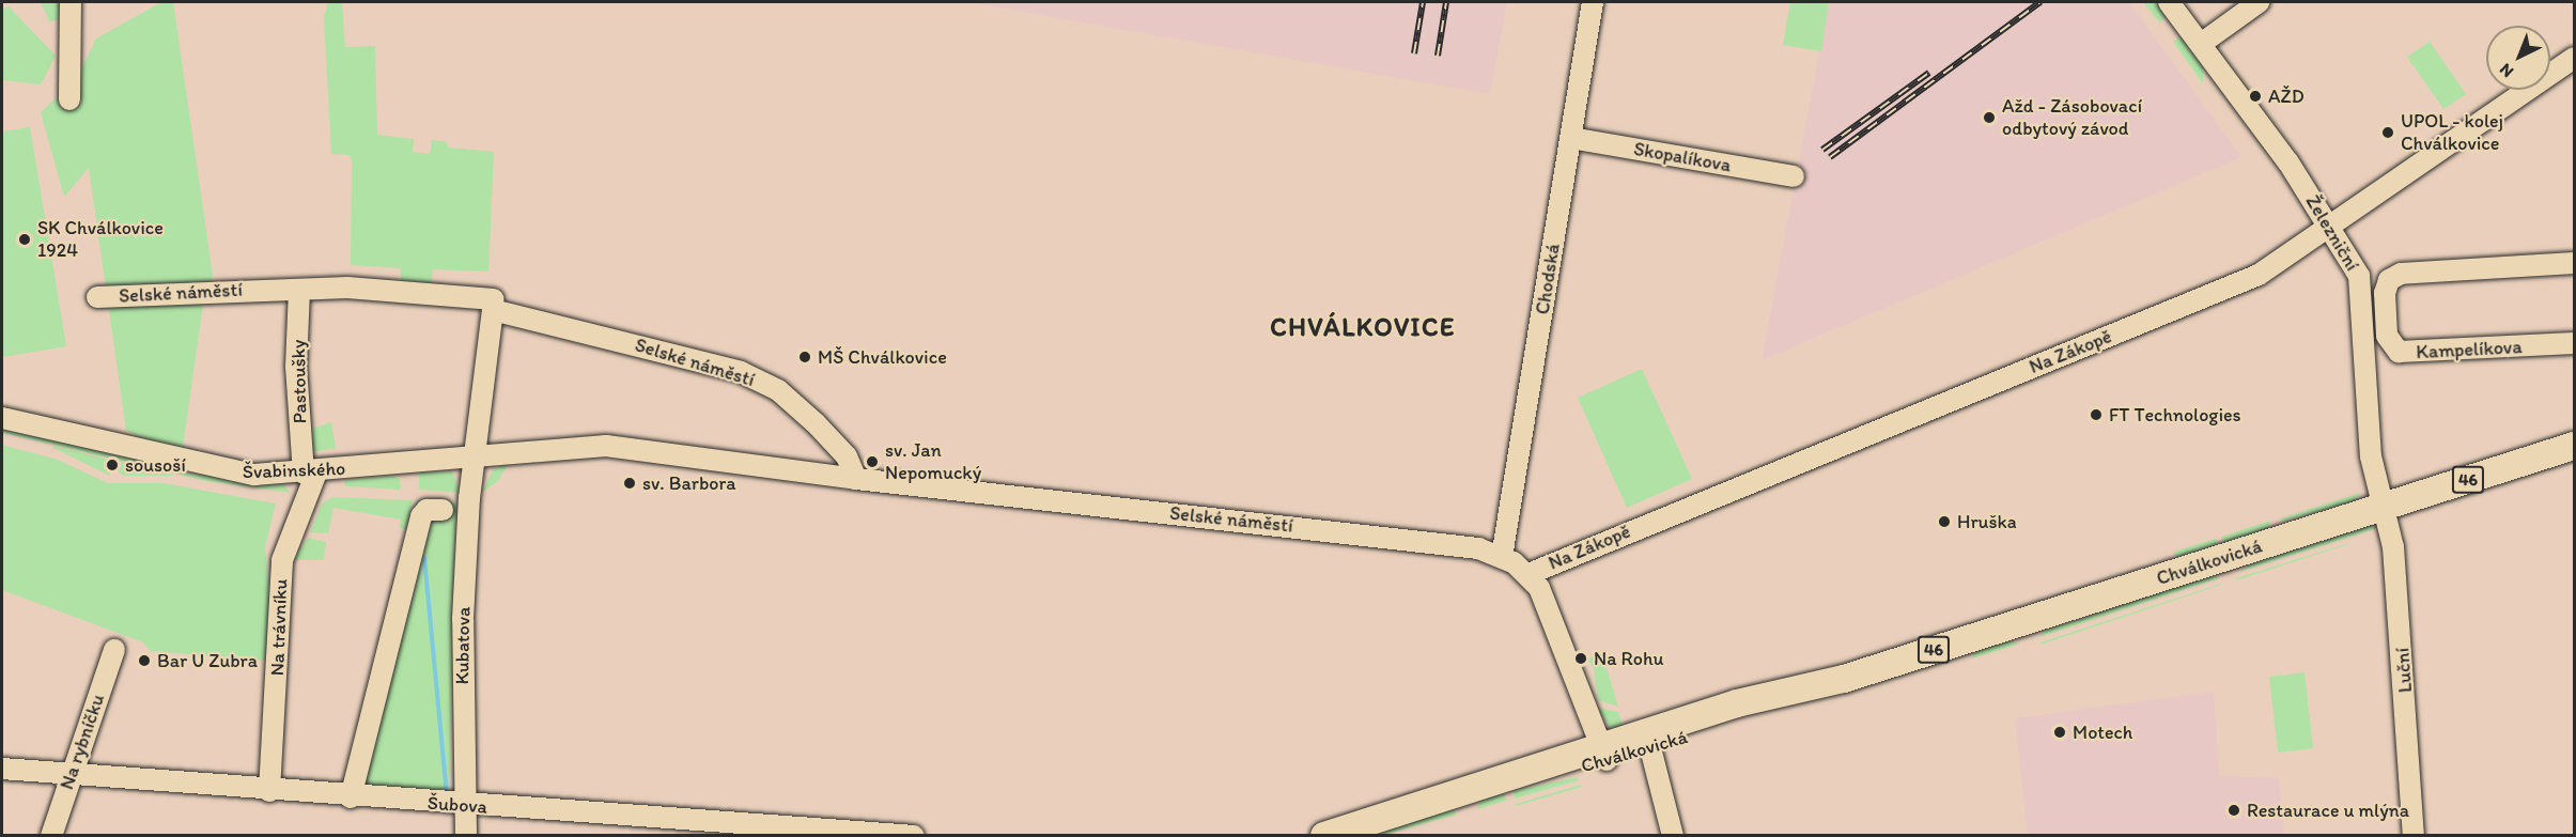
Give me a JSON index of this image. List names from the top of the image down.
{
  "streets": {
    "main road": ["46", "Chválkovická"],
    "street": [
      "Skopalíkova",
      "Železniční",
      "Chodská",
      "Selské náměstí",
      "Kampelíkova",
      "Na Zákopě",
      "Pastoušky",
      "Švabinského",
      "Na trávníku",
      "Kubatova",
      "Luční",
      "Na rybníčku",
      "Šubova"
    ]
  },
  "crossings": [
    ["Skopalíkova", "Chodská"],
    ["Železniční", "Na Zákopě"],
    ["Železniční", "Chválkovická"],
    ["Železniční", "Luční"],
    ["Chodská", "Selské náměstí"],
    ["Selské náměstí", "Na Zákopě"],
    ["Selské náměstí", "Pastoušky"],
    ["Selské náměstí", "Švabinského"],
    ["Selské náměstí", "Chválkovická"],
    ["Selské náměstí", "Kubatova"],
    ["Pastoušky", "Švabinského"],
    ["Pastoušky", "Na trávníku"],
    ["Švabinského", "Na trávníku"],
    ["Švabinského", "Kubatova"],
    ["Chválkovická", "Luční"],
    ["Na trávníku", "Šubova"],
    ["Kubatova", "Šubova"],
    ["Na rybníčku", "Šubova"]
  ],
  "districts": ["CHVÁLKOVICE"],
  "places": [
    "AŽD",
    "Ažd - Zásobovací odbytový závod",
    "UPOL - kolej Chválkovice",
    "SK Chválkovice 1924",
    "MŠ Chválkovice",
    "FT Technologies",
    "sv. Jan Nepomucký",
    "sousoší",
    "sv. Barbora",
    "Hruška",
    "Na Rohu",
    "Bar U Zubra",
    "Motech",
    "Restaurace u mlýna"
  ],
  "north": "bottom left"
}
